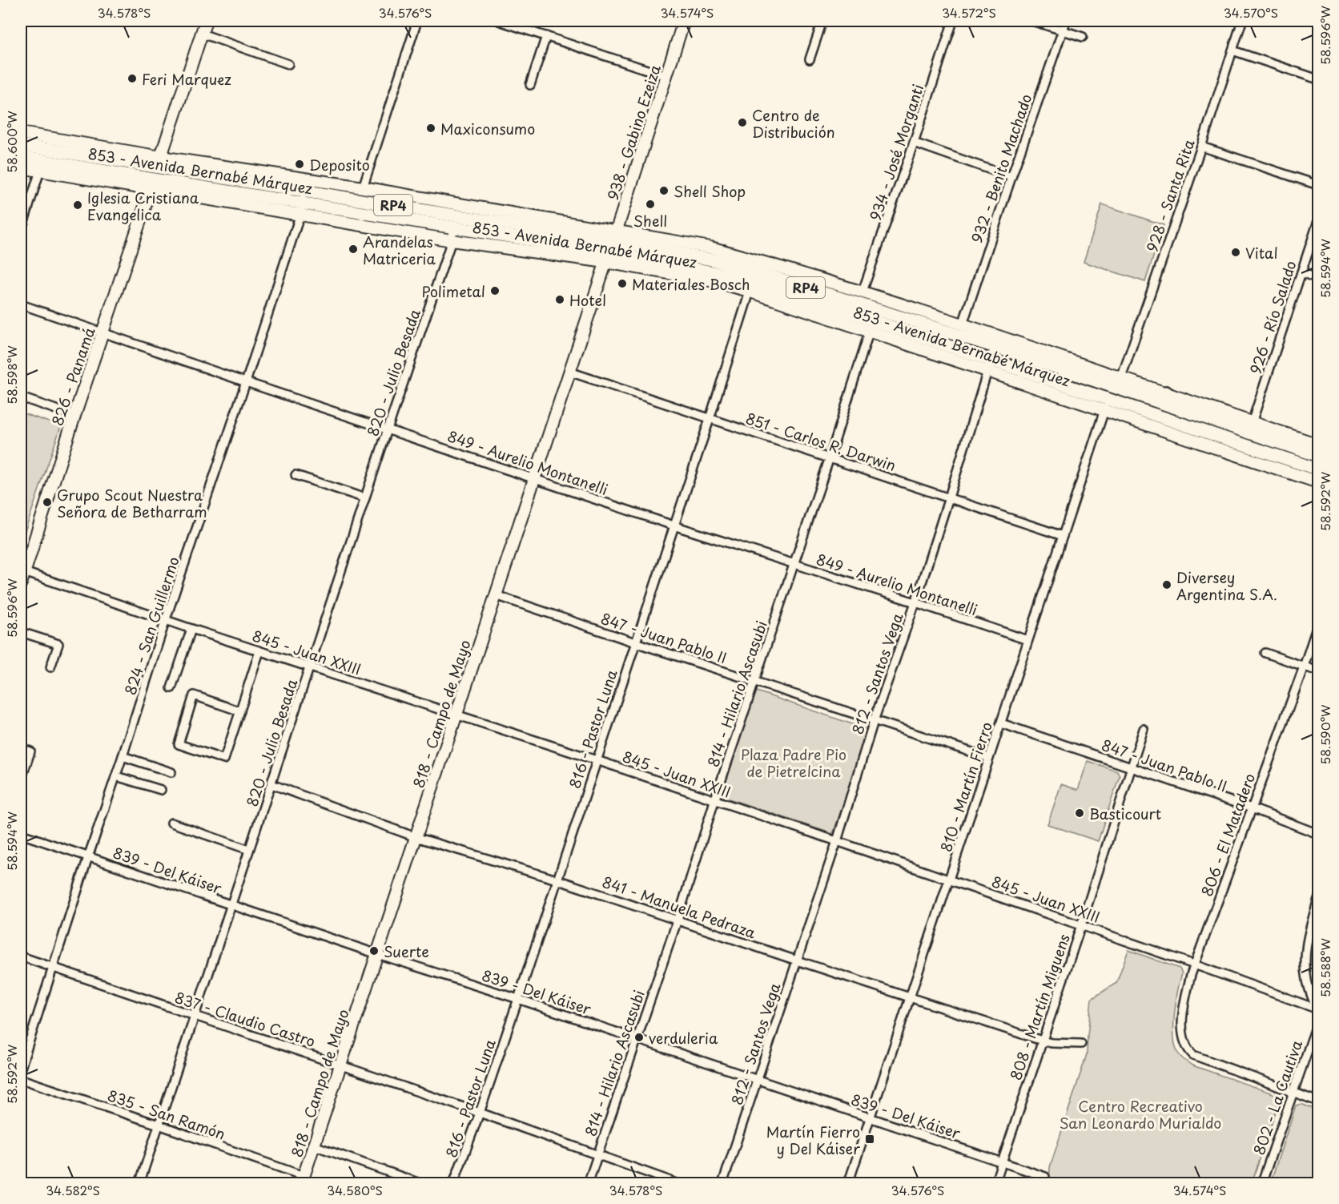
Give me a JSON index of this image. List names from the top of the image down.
{
  "streets": {
    "main road": ["853 - Avenida Bernabé Márquez", "RP4"],
    "street": [
      "938 - Gabino Ezeiza",
      "934 - José Morganti",
      "932 - Benito Machado",
      "928 - Santa Rita",
      "926 - Río Salado",
      "820 - Julio Besada",
      "826 - Panamá",
      "851 - Carlos R. Darwin",
      "849 - Aurelio Montanelli",
      "824 - San Guillermo",
      "847 - Juan Pablo II",
      "845 - Juan XXIII",
      "812 - Santos Vega",
      "814 - Hilario Ascasubi",
      "818 - Campo de Mayo",
      "816 - Pastor Luna",
      "810 - Martín Fierro",
      "806 - El Matadero",
      "839 - Del Káiser",
      "841 - Manuela Pedraza",
      "808 - Martín Miguens",
      "837 - Claudio Castro",
      "802 - La Cautiva",
      "835 - San Ramón"
    ]
  },
  "crossings": [
    ["938 - Gabino Ezeiza", "853 - Avenida Bernabé Márquez"],
    ["938 - Gabino Ezeiza", "818 - Campo de Mayo"],
    ["934 - José Morganti", "853 - Avenida Bernabé Márquez"],
    ["932 - Benito Machado", "853 - Avenida Bernabé Márquez"],
    ["853 - Avenida Bernabé Márquez", "928 - Santa Rita"],
    ["853 - Avenida Bernabé Márquez", "926 - Río Salado"],
    ["853 - Avenida Bernabé Márquez", "820 - Julio Besada"],
    ["853 - Avenida Bernabé Márquez", "826 - Panamá"],
    ["853 - Avenida Bernabé Márquez", "824 - San Guillermo"],
    ["853 - Avenida Bernabé Márquez", "812 - Santos Vega"],
    ["853 - Avenida Bernabé Márquez", "814 - Hilario Ascasubi"],
    ["853 - Avenida Bernabé Márquez", "818 - Campo de Mayo"],
    ["853 - Avenida Bernabé Márquez", "816 - Pastor Luna"],
    ["853 - Avenida Bernabé Márquez", "810 - Martín Fierro"],
    ["820 - Julio Besada", "849 - Aurelio Montanelli"],
    ["820 - Julio Besada", "845 - Juan XXIII"],
    ["820 - Julio Besada", "839 - Del Káiser"],
    ["820 - Julio Besada", "841 - Manuela Pedraza"],
    ["820 - Julio Besada", "837 - Claudio Castro"],
    ["820 - Julio Besada", "835 - San Ramón"],
    ["826 - Panamá", "849 - Aurelio Montanelli"],
    ["826 - Panamá", "845 - Juan XXIII"],
    ["851 - Carlos R. Darwin", "812 - Santos Vega"],
    ["851 - Carlos R. Darwin", "814 - Hilario Ascasubi"],
    ["851 - Carlos R. Darwin", "818 - Campo de Mayo"],
    ["851 - Carlos R. Darwin", "816 - Pastor Luna"],
    ["851 - Carlos R. Darwin", "810 - Martín Fierro"],
    ["849 - Aurelio Montanelli", "824 - San Guillermo"],
    ["849 - Aurelio Montanelli", "812 - Santos Vega"],
    ["849 - Aurelio Montanelli", "814 - Hilario Ascasubi"],
    ["849 - Aurelio Montanelli", "818 - Campo de Mayo"],
    ["849 - Aurelio Montanelli", "816 - Pastor Luna"],
    ["849 - Aurelio Montanelli", "810 - Martín Fierro"],
    ["824 - San Guillermo", "845 - Juan XXIII"],
    ["824 - San Guillermo", "839 - Del Káiser"],
    ["824 - San Guillermo", "837 - Claudio Castro"],
    ["847 - Juan Pablo II", "812 - Santos Vega"],
    ["847 - Juan Pablo II", "814 - Hilario Ascasubi"],
    ["847 - Juan Pablo II", "818 - Campo de Mayo"],
    ["847 - Juan Pablo II", "816 - Pastor Luna"],
    ["847 - Juan Pablo II", "810 - Martín Fierro"],
    ["847 - Juan Pablo II", "806 - El Matadero"],
    ["847 - Juan Pablo II", "808 - Martín Miguens"],
    ["845 - Juan XXIII", "812 - Santos Vega"],
    ["845 - Juan XXIII", "814 - Hilario Ascasubi"],
    ["845 - Juan XXIII", "818 - Campo de Mayo"],
    ["845 - Juan XXIII", "816 - Pastor Luna"],
    ["845 - Juan XXIII", "810 - Martín Fierro"],
    ["845 - Juan XXIII", "806 - El Matadero"],
    ["845 - Juan XXIII", "808 - Martín Miguens"],
    ["812 - Santos Vega", "839 - Del Káiser"],
    ["812 - Santos Vega", "841 - Manuela Pedraza"],
    ["814 - Hilario Ascasubi", "839 - Del Káiser"],
    ["814 - Hilario Ascasubi", "841 - Manuela Pedraza"],
    ["814 - Hilario Ascasubi", "837 - Claudio Castro"],
    ["818 - Campo de Mayo", "839 - Del Káiser"],
    ["818 - Campo de Mayo", "841 - Manuela Pedraza"],
    ["818 - Campo de Mayo", "837 - Claudio Castro"],
    ["818 - Campo de Mayo", "835 - San Ramón"],
    ["816 - Pastor Luna", "839 - Del Káiser"],
    ["816 - Pastor Luna", "841 - Manuela Pedraza"],
    ["816 - Pastor Luna", "837 - Claudio Castro"],
    ["810 - Martín Fierro", "839 - Del Káiser"],
    ["810 - Martín Fierro", "841 - Manuela Pedraza"],
    ["806 - El Matadero", "802 - La Cautiva"],
    ["839 - Del Káiser", "808 - Martín Miguens"],
    ["841 - Manuela Pedraza", "808 - Martín Miguens"]
  ],
  "parks": ["Plaza Padre Pio de Pietrelcina", "Centro Recreativo San Leonardo Murialdo"],
  "places": {
    "other": [
      "Feri Marquez",
      "Centro de Distribución",
      "Maxiconsumo",
      "Deposito",
      "Shell Shop",
      "Shell",
      "Iglesia Cristiana Evangelica",
      "Arandelas Matriceria",
      "Vital",
      "Materiales Bosch",
      "Polimetal",
      "Hotel",
      "Grupo Scout Nuestra Señora de Betharram",
      "Diversey Argentina S.A.",
      "Basticourt",
      "Suerte",
      "verduleria"
    ],
    "transit": ["Martín Fierro y Del Káiser"]
  },
  "coordinates": [
    "34.578°S",
    "34.576°S",
    "34.574°S",
    "34.572°S",
    "34.570°S",
    "58.596°W",
    "58.600°W",
    "58.594°W",
    "58.598°W",
    "58.592°W",
    "58.590°W",
    "58.588°W",
    "34.582°S",
    "34.580°S"
  ]
}
